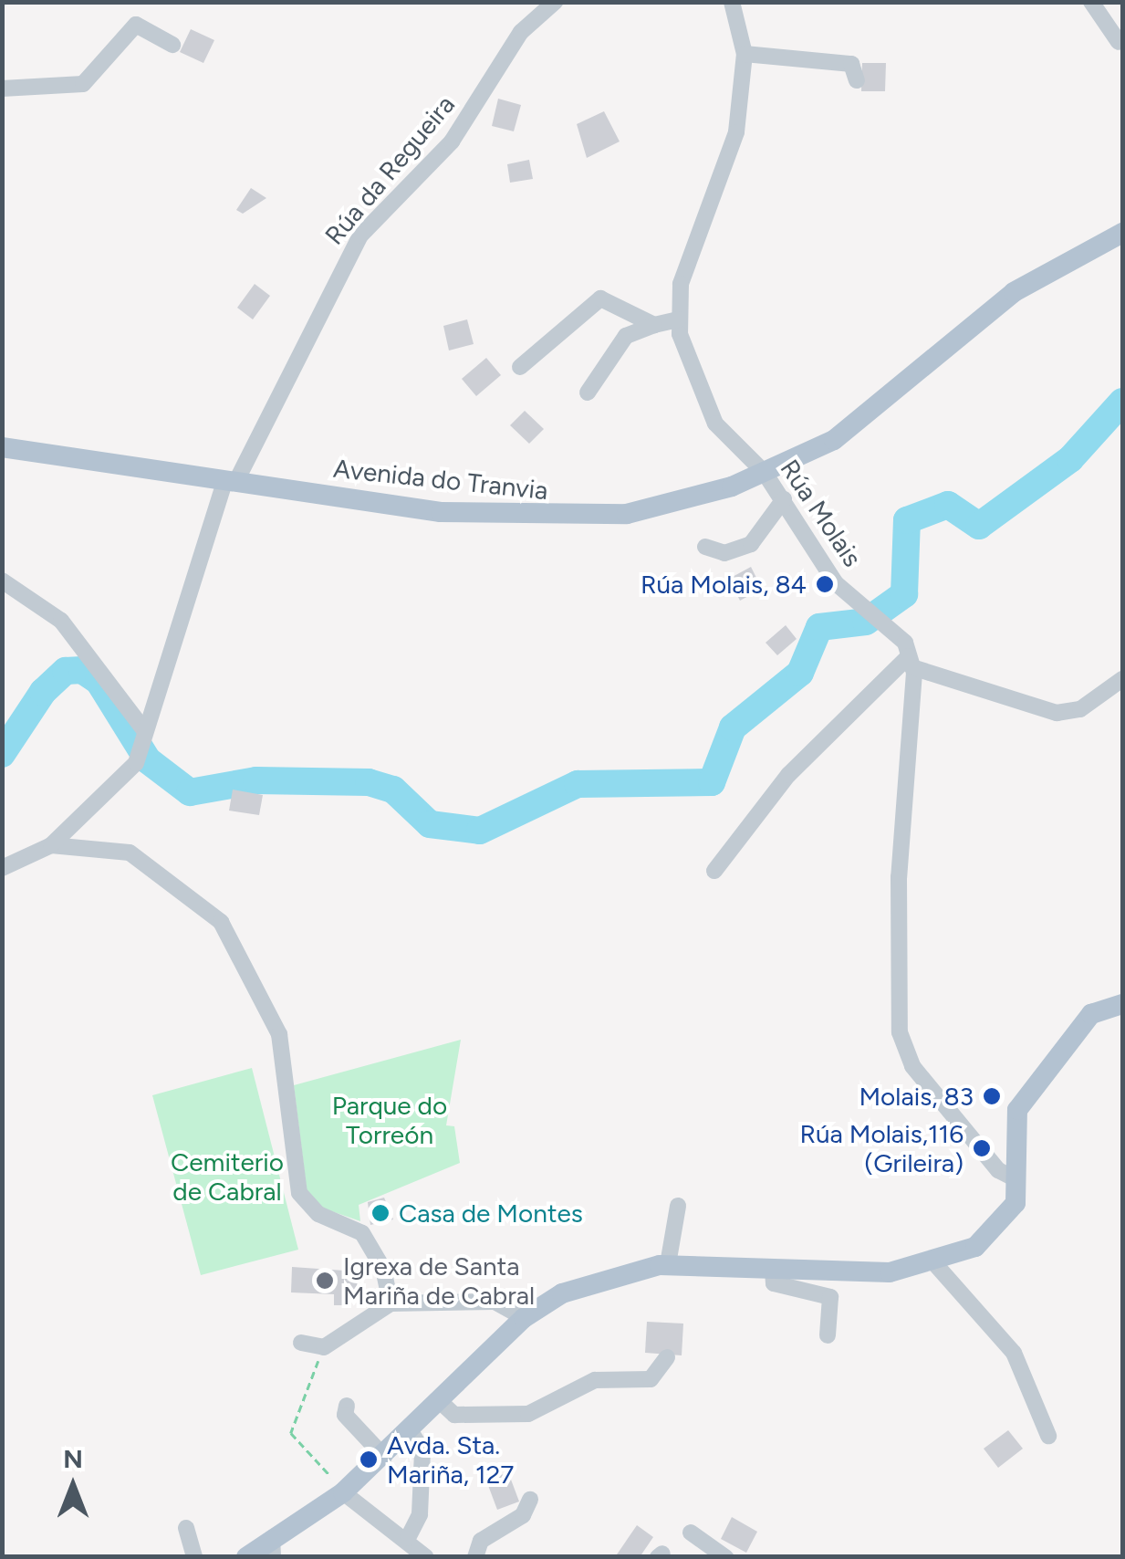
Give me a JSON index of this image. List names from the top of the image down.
{
  "streets": {
    "main road": ["Avenida do Tranvia"],
    "street": ["Rúa da Regueira", "Rúa Molais"]
  },
  "crossings": [
    ["Rúa da Regueira", "Avenida do Tranvia"],
    ["Avenida do Tranvia", "Rúa Molais"]
  ],
  "parks": ["Parque do Torreón", "Cemiterio de Cabral"],
  "places": [
    "Rúa Molais, 84",
    "Molais, 83",
    "Rúa Molais,116 (Grileira)",
    "Casa de Montes",
    "Igrexa de Santa Mariña de Cabral",
    "Avda. Sta. Mariña, 127"
  ],
  "north": "top"
}
